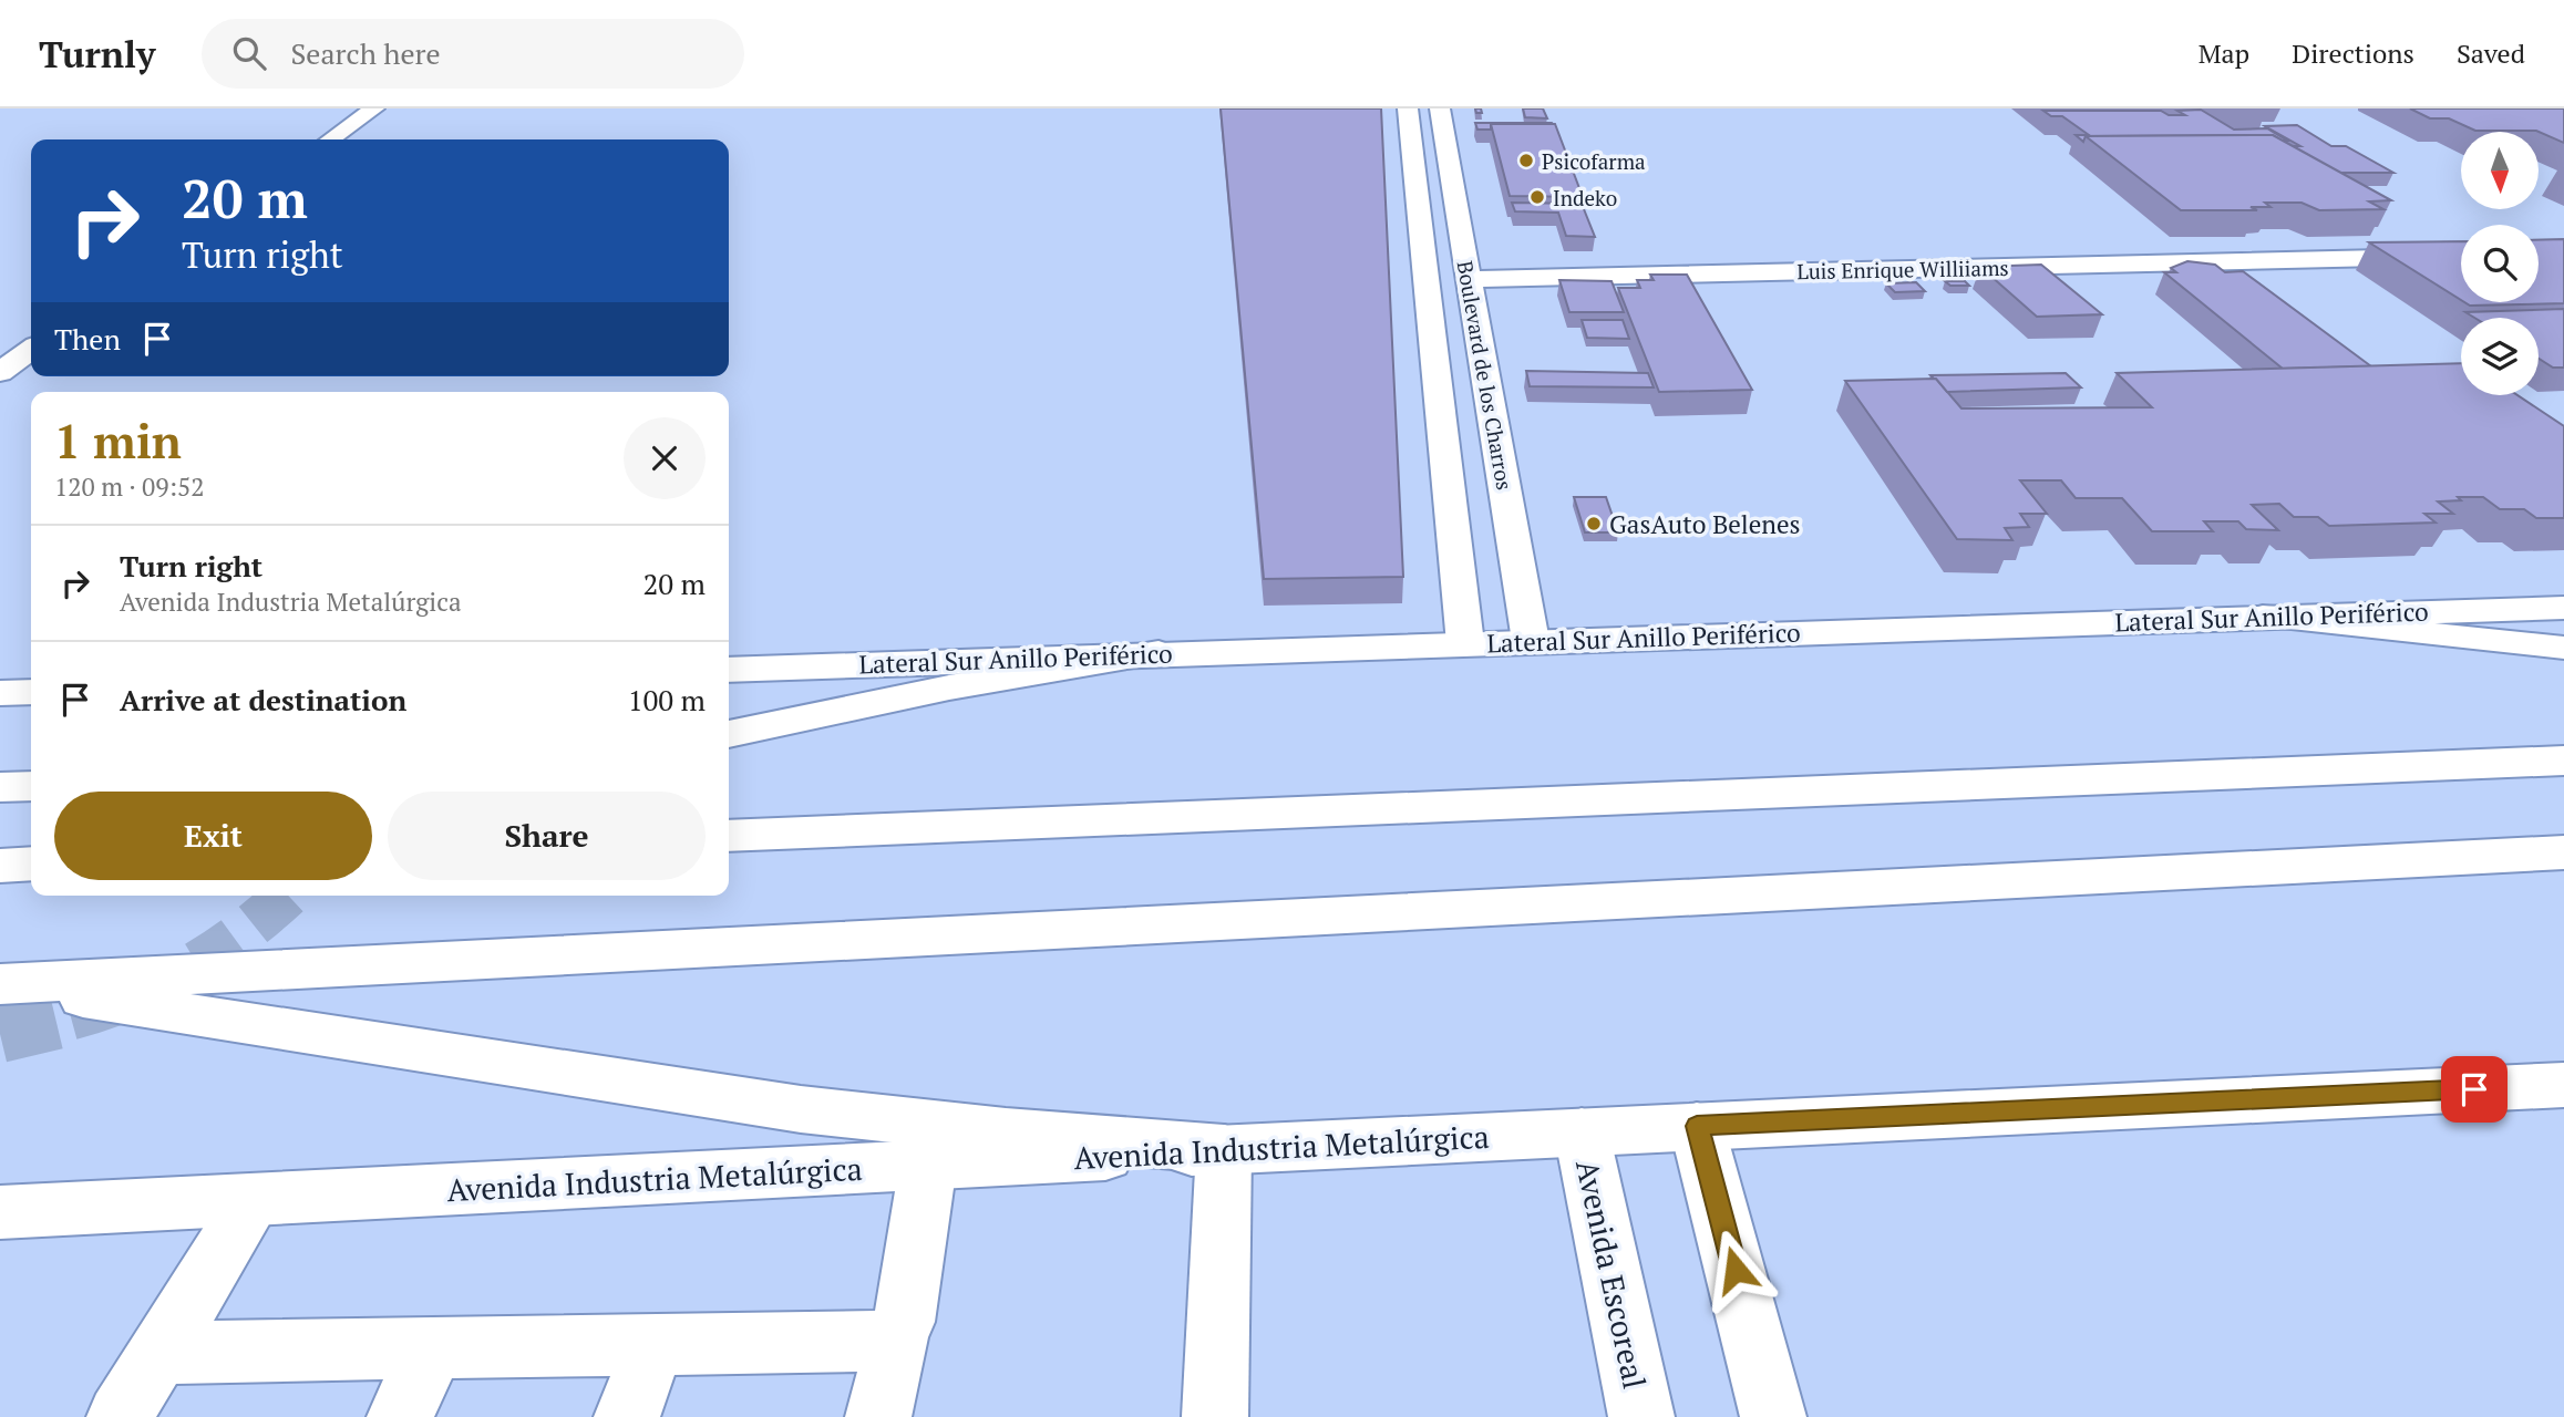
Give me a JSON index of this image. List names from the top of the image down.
{
  "streets": {
    "main road": [
      "Luis Enrique Williiams",
      "Boulevard de los Charros",
      "Lateral Sur Anillo Periférico",
      "Avenida Industria Metalúrgica",
      "Avenida Escoreal"
    ]
  },
  "crossings": [
    ["Luis Enrique Williiams", "Boulevard de los Charros"],
    ["Boulevard de los Charros", "Lateral Sur Anillo Periférico"],
    ["Avenida Industria Metalúrgica", "Avenida Escoreal"]
  ],
  "places": ["Psicofarma", "Indeko", "GasAuto Belenes"],
  "north": "bottom",
  "page": {
    "header": "Turnly",
    "search": "Search here",
    "nav": ["Map", "Directions", "Saved"],
    "turn": ["20 m", "Turn right"],
    "then": "Then",
    "heading": ["1 min", "120 m · 09:52"],
    "list": [
      {
        "name": "Turn right",
        "note": "Avenida Industria Metalúrgica",
        "value": "20 m"
      },
      {
        "name": "Arrive at destination",
        "value": "100 m"
      }
    ],
    "buttons": ["Exit", "Share"]
  }
}
